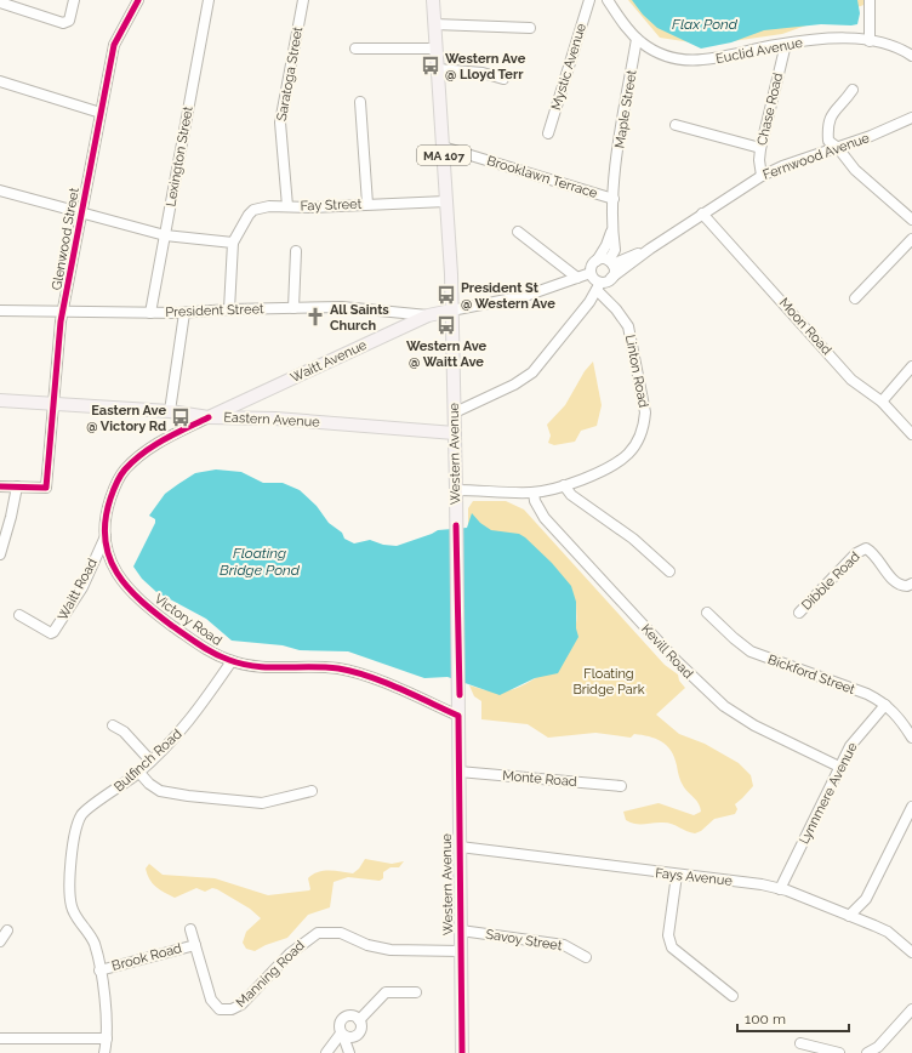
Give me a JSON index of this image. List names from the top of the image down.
{
  "streets": {
    "main road": [
      "MA 107",
      "Waitt Avenue",
      "Eastern Avenue",
      "Western Avenue"
    ],
    "street": [
      "Euclid Avenue",
      "Mystic Avenue",
      "Saratoga Street",
      "Maple Street",
      "Chase Road",
      "Lexington Street",
      "Fernwood Avenue",
      "Brooklawn Terrace",
      "Fay Street",
      "Glenwood Street",
      "President Street",
      "Moon Road",
      "Linton Road",
      "Dibble Road",
      "Waitt Road",
      "Victory Road",
      "Kevill Road",
      "Bickford Street",
      "Bulfinch Road",
      "Monte Road",
      "Lynnmere Avenue",
      "Fays Avenue",
      "Savoy Street",
      "Brook Road",
      "Manning Road"
    ]
  },
  "crossings": [
    ["Euclid Avenue", "Maple Street"],
    ["Euclid Avenue", "Chase Road"],
    ["Saratoga Street", "Fay Street"],
    ["Maple Street", "Fernwood Avenue"],
    ["Maple Street", "Brooklawn Terrace"],
    ["Maple Street", "Linton Road"],
    ["Chase Road", "Fernwood Avenue"],
    ["Lexington Street", "President Street"],
    ["Fernwood Avenue", "Moon Road"],
    ["Fernwood Avenue", "Linton Road"],
    ["Brooklawn Terrace", "Western Avenue"],
    ["Fay Street", "Western Avenue"],
    ["Glenwood Street", "President Street"],
    ["Glenwood Street", "Eastern Avenue"],
    ["President Street", "Waitt Avenue"],
    ["Waitt Avenue", "Eastern Avenue"],
    ["Waitt Avenue", "Western Avenue"],
    ["Waitt Avenue", "Victory Road"],
    ["Linton Road", "Western Avenue"],
    ["Linton Road", "Kevill Road"],
    ["Eastern Avenue", "Western Avenue"],
    ["Eastern Avenue", "Victory Road"],
    ["Western Avenue", "Victory Road"],
    ["Western Avenue", "Monte Road"],
    ["Western Avenue", "Fays Avenue"],
    ["Western Avenue", "Savoy Street"],
    ["Western Avenue", "Manning Road"],
    ["Waitt Road", "Victory Road"],
    ["Victory Road", "Bulfinch Road"],
    ["Kevill Road", "Lynnmere Avenue"],
    ["Bickford Street", "Lynnmere Avenue"],
    ["Bulfinch Road", "Brook Road"],
    ["Lynnmere Avenue", "Fays Avenue"],
    ["Brook Road", "Manning Road"]
  ],
  "water": ["Flax Pond", "Floating Bridge Pond"],
  "parks": ["Floating Bridge Park"],
  "places": {
    "bus stop": [
      "Western Ave @ Lloyd Terr",
      "President St @ Western Ave",
      "Western Ave @ Waitt Ave",
      "Eastern Ave @ Victory Rd"
    ],
    "church": ["All Saints Church"]
  },
  "scale_bar": "100 m"
}
